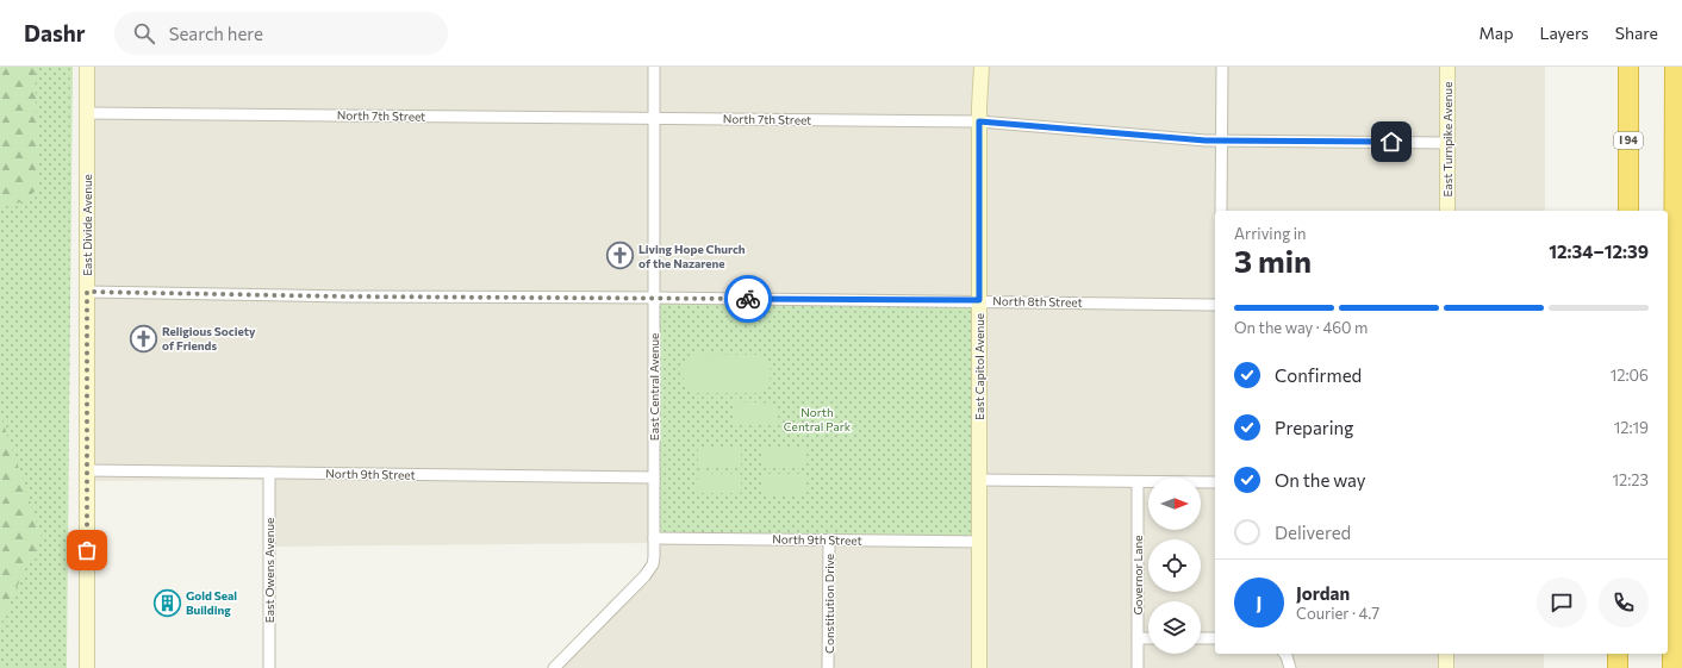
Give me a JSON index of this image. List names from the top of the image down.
{
  "streets": {
    "highway": ["I 94"],
    "street": [
      "North 7th Street",
      "East Turnpike Avenue",
      "East Divide Avenue",
      "North 8th Street",
      "East Capitol Avenue",
      "East Central Avenue",
      "North 9th Street",
      "East Owens Avenue",
      "Governor Lane",
      "Constitution Drive"
    ]
  },
  "crossings": [
    ["North 7th Street", "East Turnpike Avenue"],
    ["North 7th Street", "East Divide Avenue"],
    ["North 7th Street", "East Capitol Avenue"],
    ["North 7th Street", "East Central Avenue"],
    ["East Divide Avenue", "North 8th Street"],
    ["East Divide Avenue", "North 9th Street"],
    ["North 8th Street", "East Capitol Avenue"],
    ["North 8th Street", "East Central Avenue"],
    ["East Capitol Avenue", "North 9th Street"],
    ["East Central Avenue", "North 9th Street"],
    ["North 9th Street", "East Owens Avenue"],
    ["North 9th Street", "Constitution Drive"]
  ],
  "parks": ["North Central Park"],
  "places": {
    "church": ["Living Hope Church of the Nazarene", "Religious Society of Friends"],
    "building": ["Gold Seal Building"]
  },
  "north": "right",
  "page": {
    "header": "Dashr",
    "search": "Search here",
    "nav": ["Map", "Layers", "Share"],
    "heading": ["3 min", "Arriving in", "12:34–12:39"],
    "panel": ["Jordan", "Courier · 4.7"],
    "bar": "On the way · 460 m",
    "list": [
      ["Confirmed", "12:06"],
      ["Preparing", "12:19"],
      ["On the way", "12:23"],
      "Delivered"
    ],
    "round": "J"
  }
}
